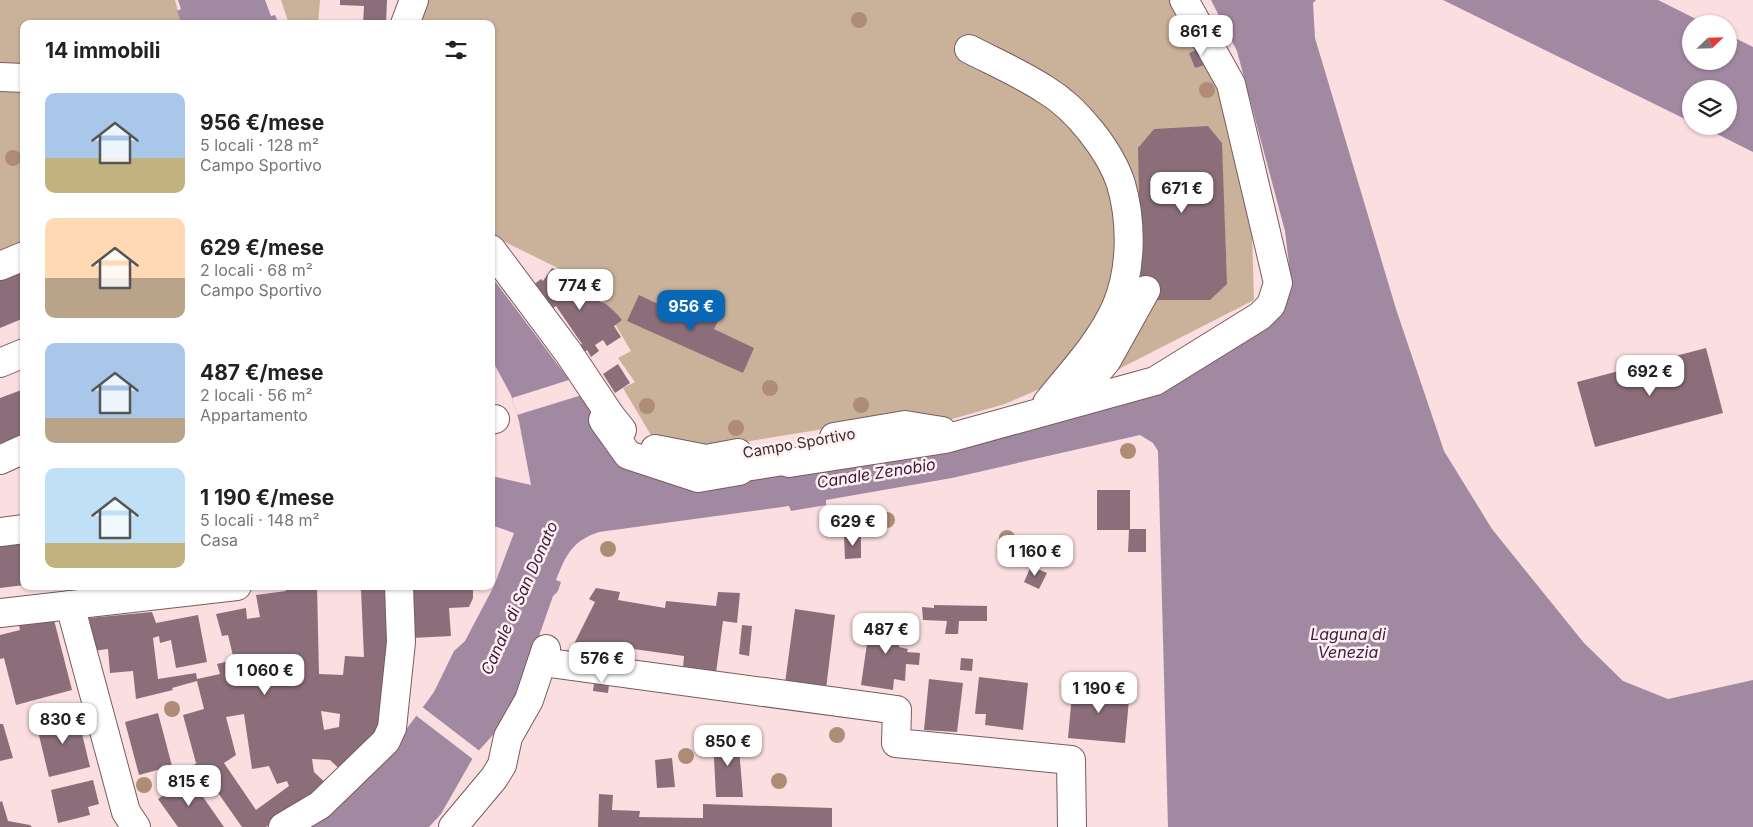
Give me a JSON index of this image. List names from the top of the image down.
{
  "streets": {
    "street": ["Campo Sportivo"]
  },
  "water": ["Canale Zenobio", "Canale di San Donato", "Laguna di Venezia"],
  "north": "top right",
  "page": {
    "price": [
      "861 €",
      "671 €",
      "774 €",
      "956 €",
      "692 €",
      "629 €",
      "1 160 €",
      "487 €",
      "576 €",
      "1 060 €",
      "1 190 €",
      "830 €",
      "850 €",
      "815 €"
    ],
    "heading": "14 immobili",
    "list": [
      {
        "name": "956 €/mese",
        "note": "5 locali · 128 m² · Campo Sportivo"
      },
      {
        "name": "629 €/mese",
        "note": "2 locali · 68 m² · Campo Sportivo"
      },
      {
        "name": "487 €/mese",
        "note": "2 locali · 56 m² · Appartamento"
      },
      {
        "name": "1 190 €/mese",
        "note": "5 locali · 148 m² · Casa"
      }
    ]
  }
}
